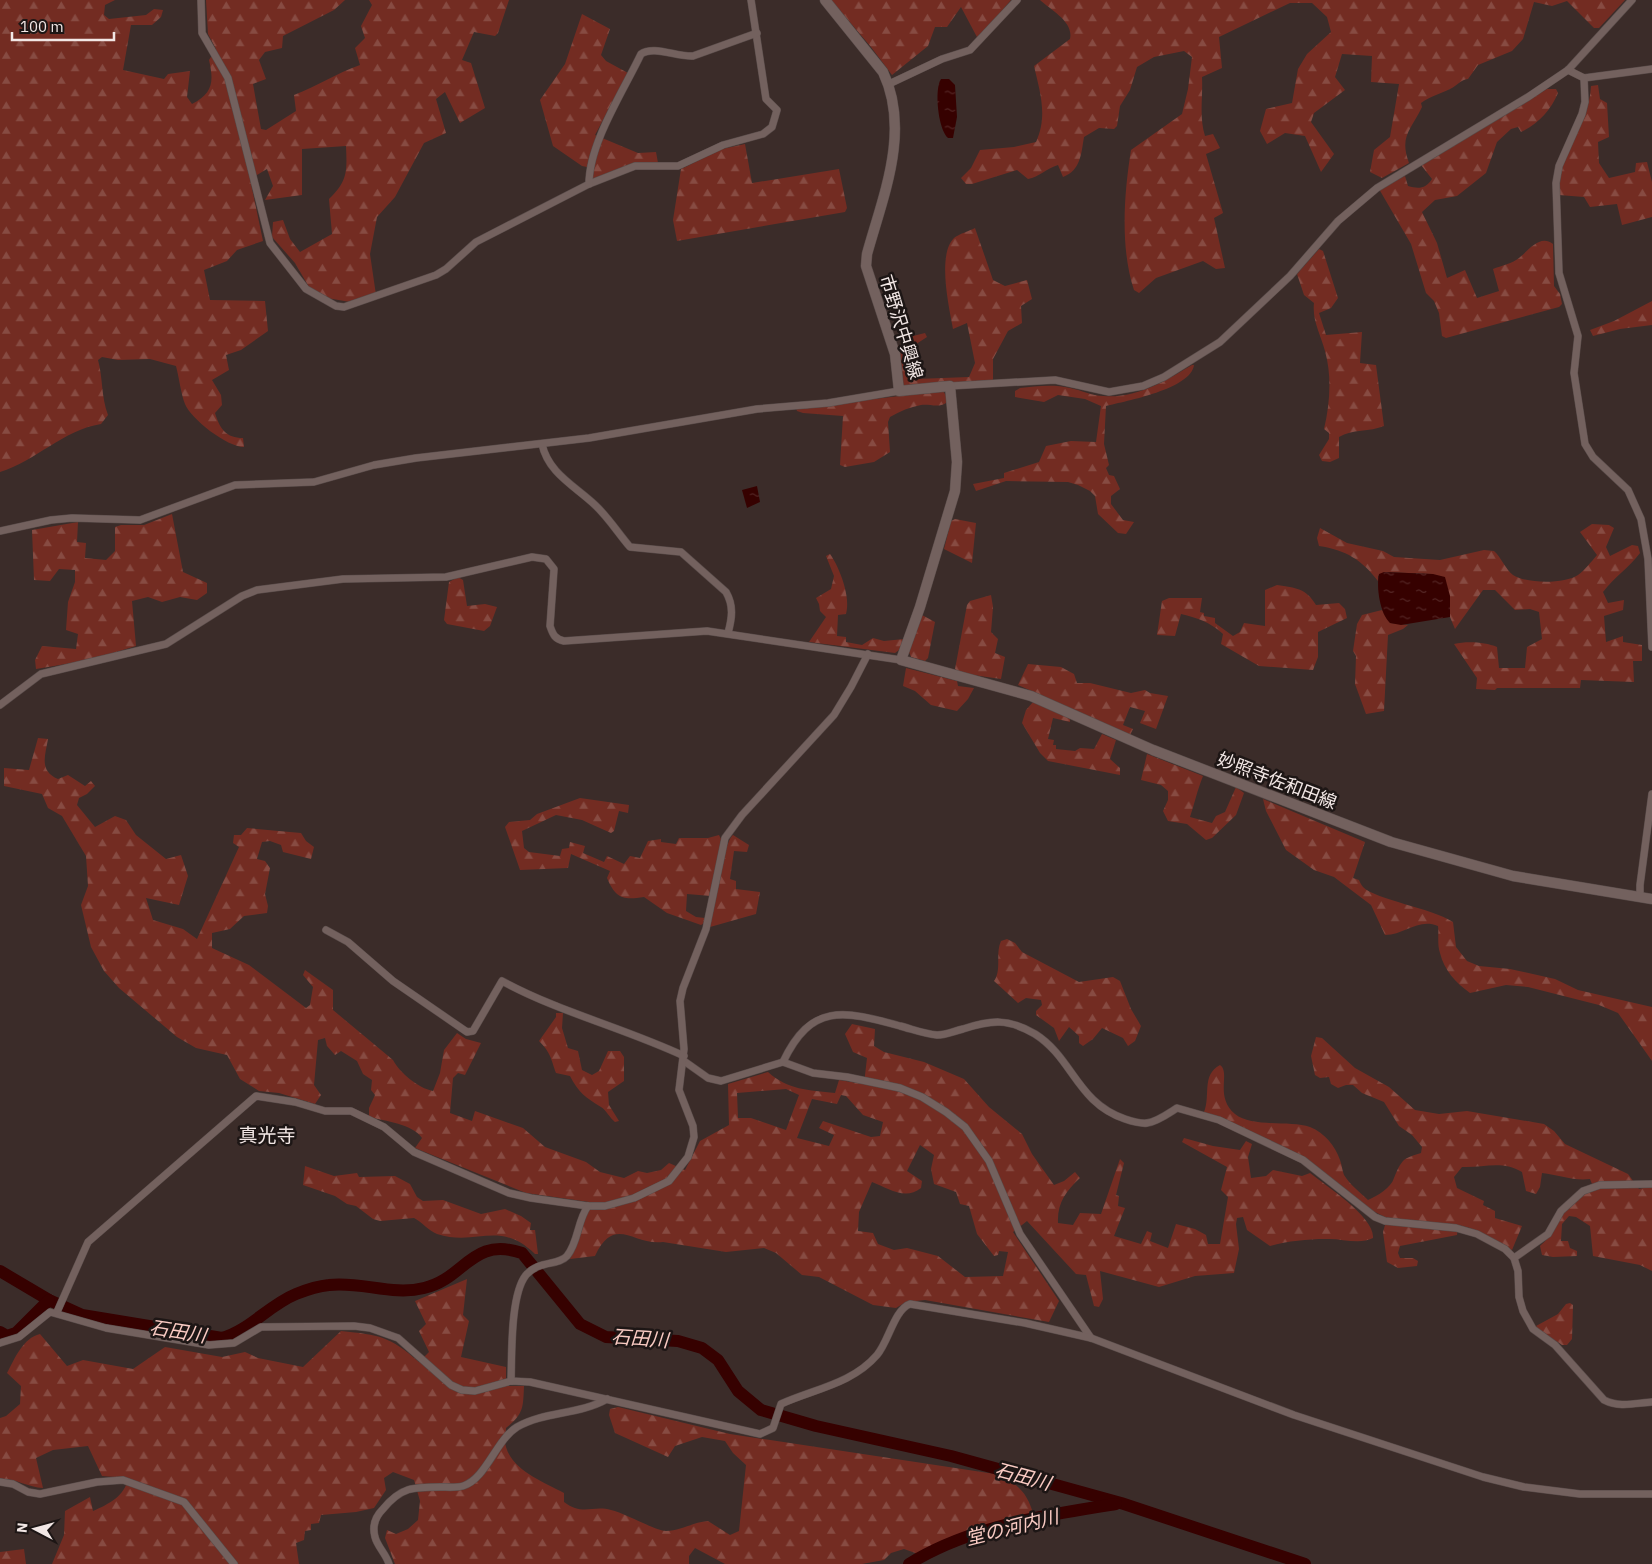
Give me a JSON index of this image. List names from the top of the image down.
{
  "streets": {
    "main road": ["市野沢中興線", "妙照寺佐和田線"]
  },
  "crossings": [
    ["市野沢中興線", "妙照寺佐和田線"]
  ],
  "districts": ["真光寺"],
  "water": ["石田川", "堂の河内川"],
  "scale_bar": "100 m",
  "north": "left"
}
